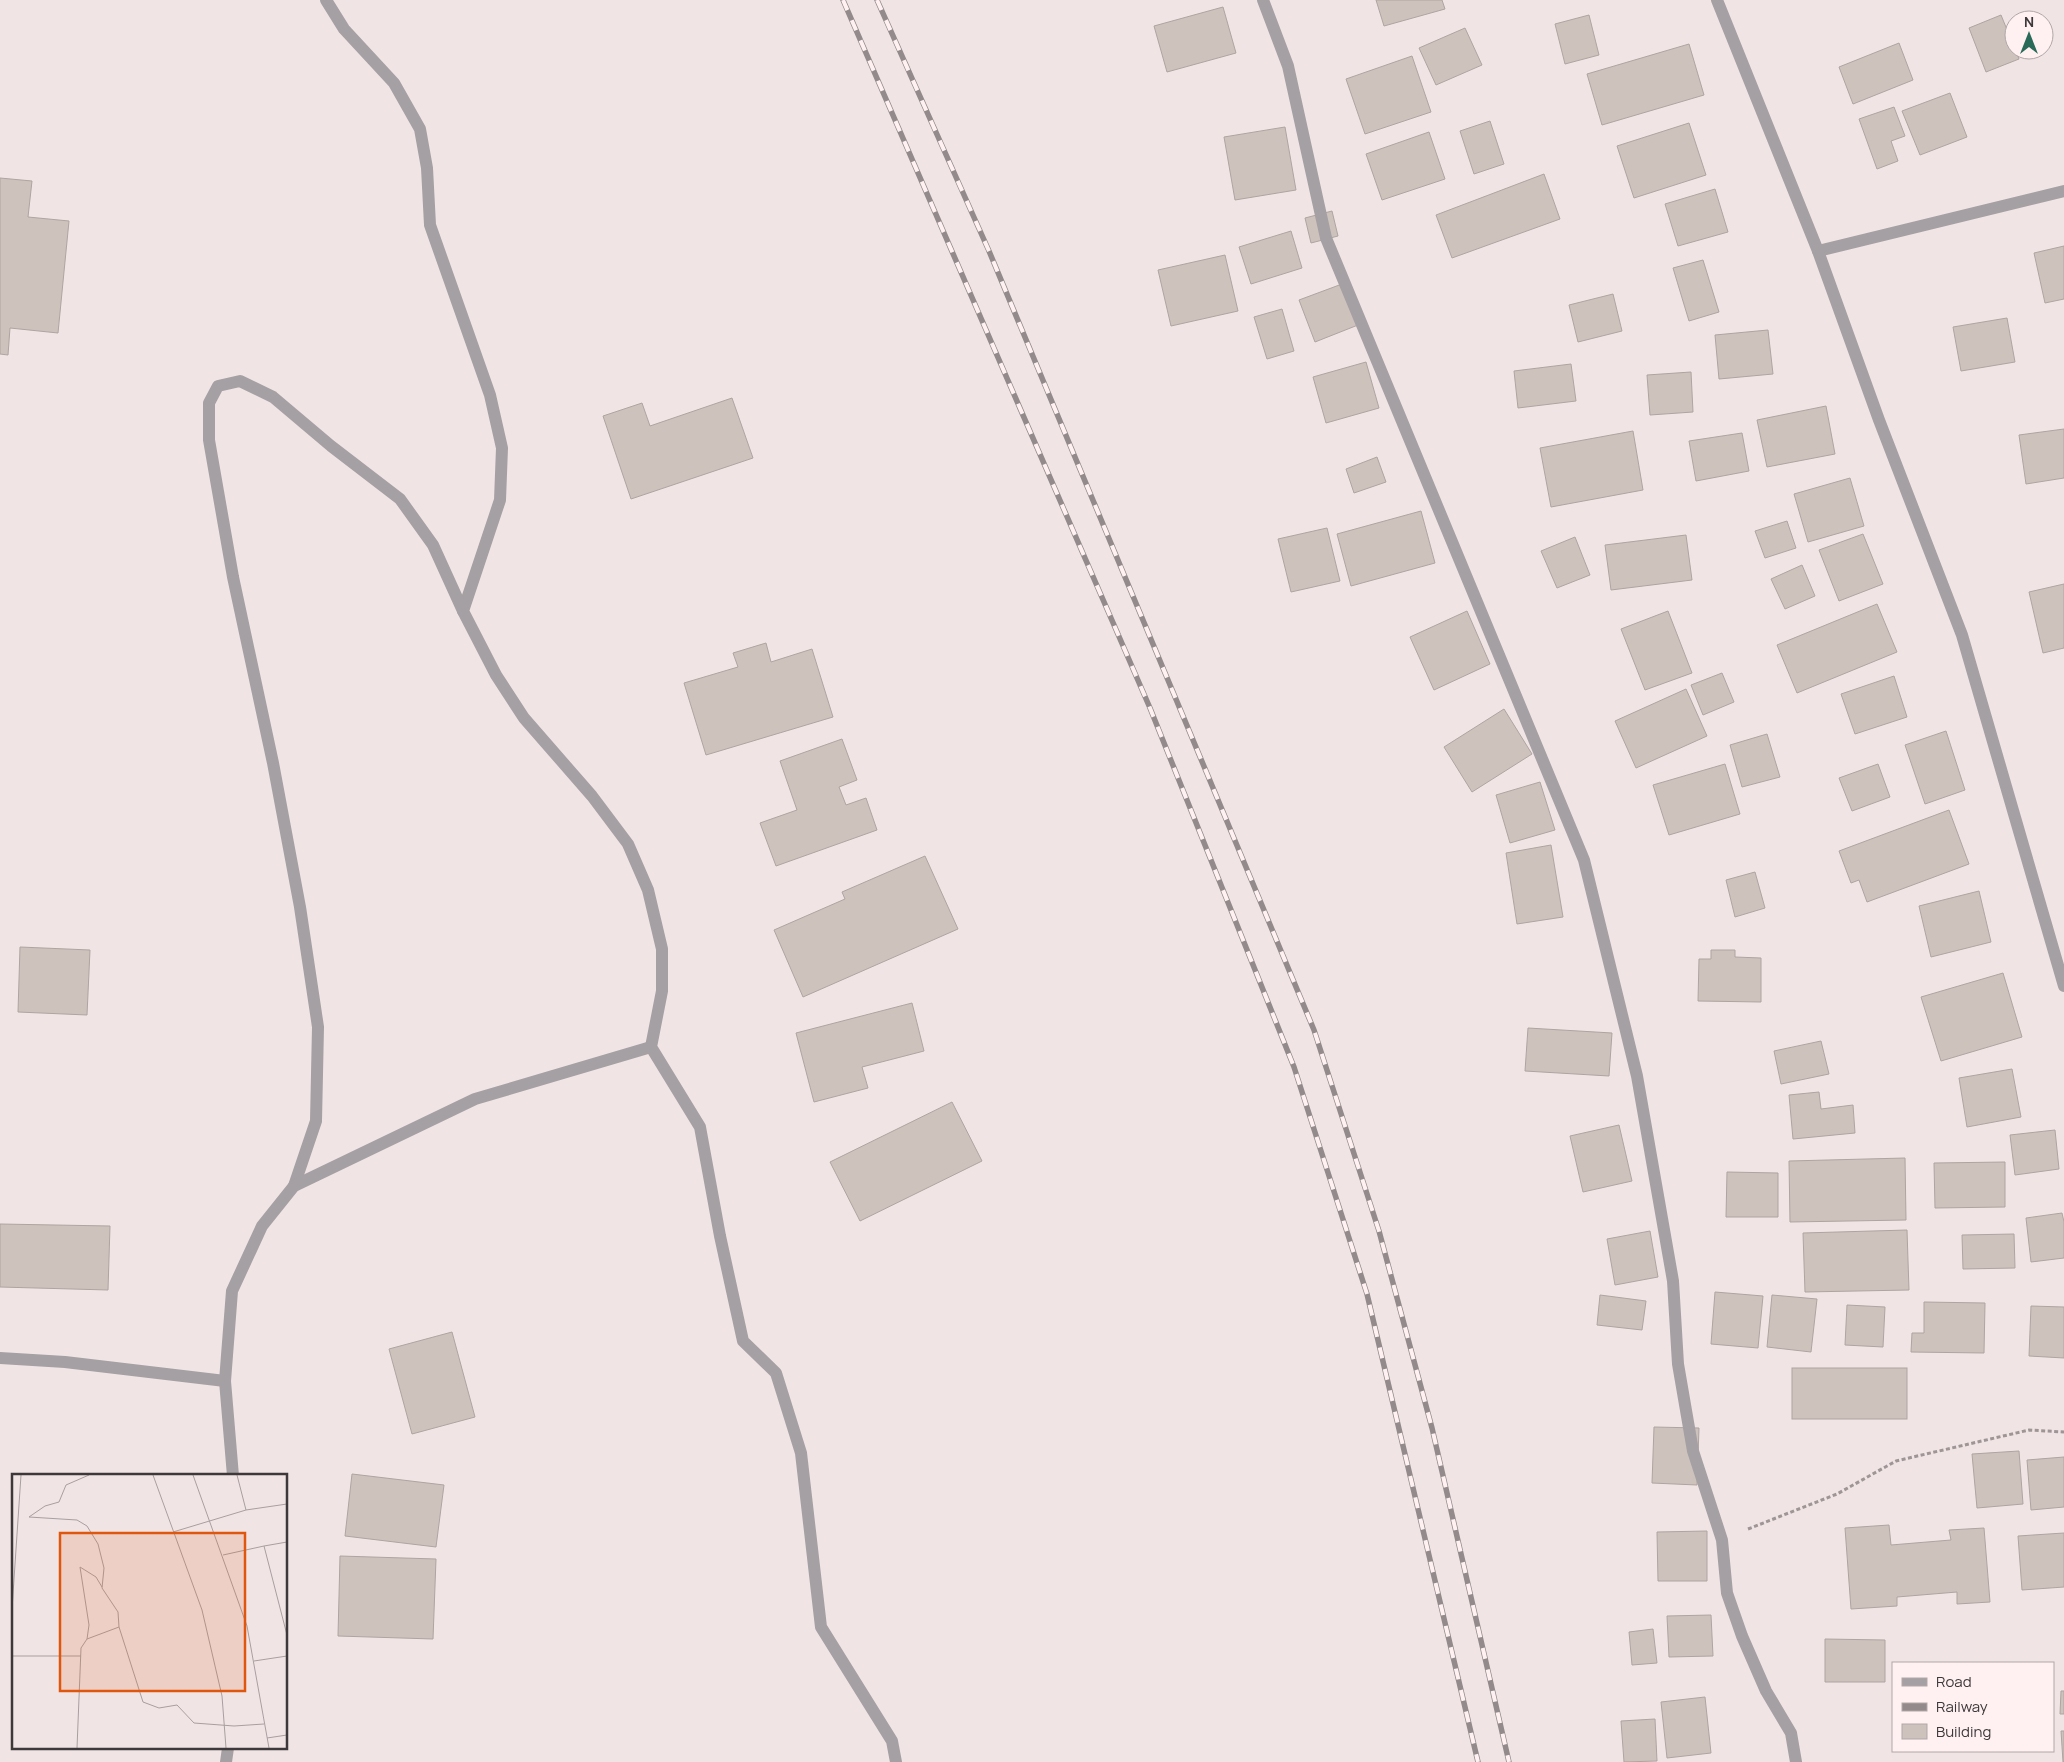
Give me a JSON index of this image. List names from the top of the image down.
{
  "legend": ["Road", "Railway", "Building"],
  "north": "top"
}
